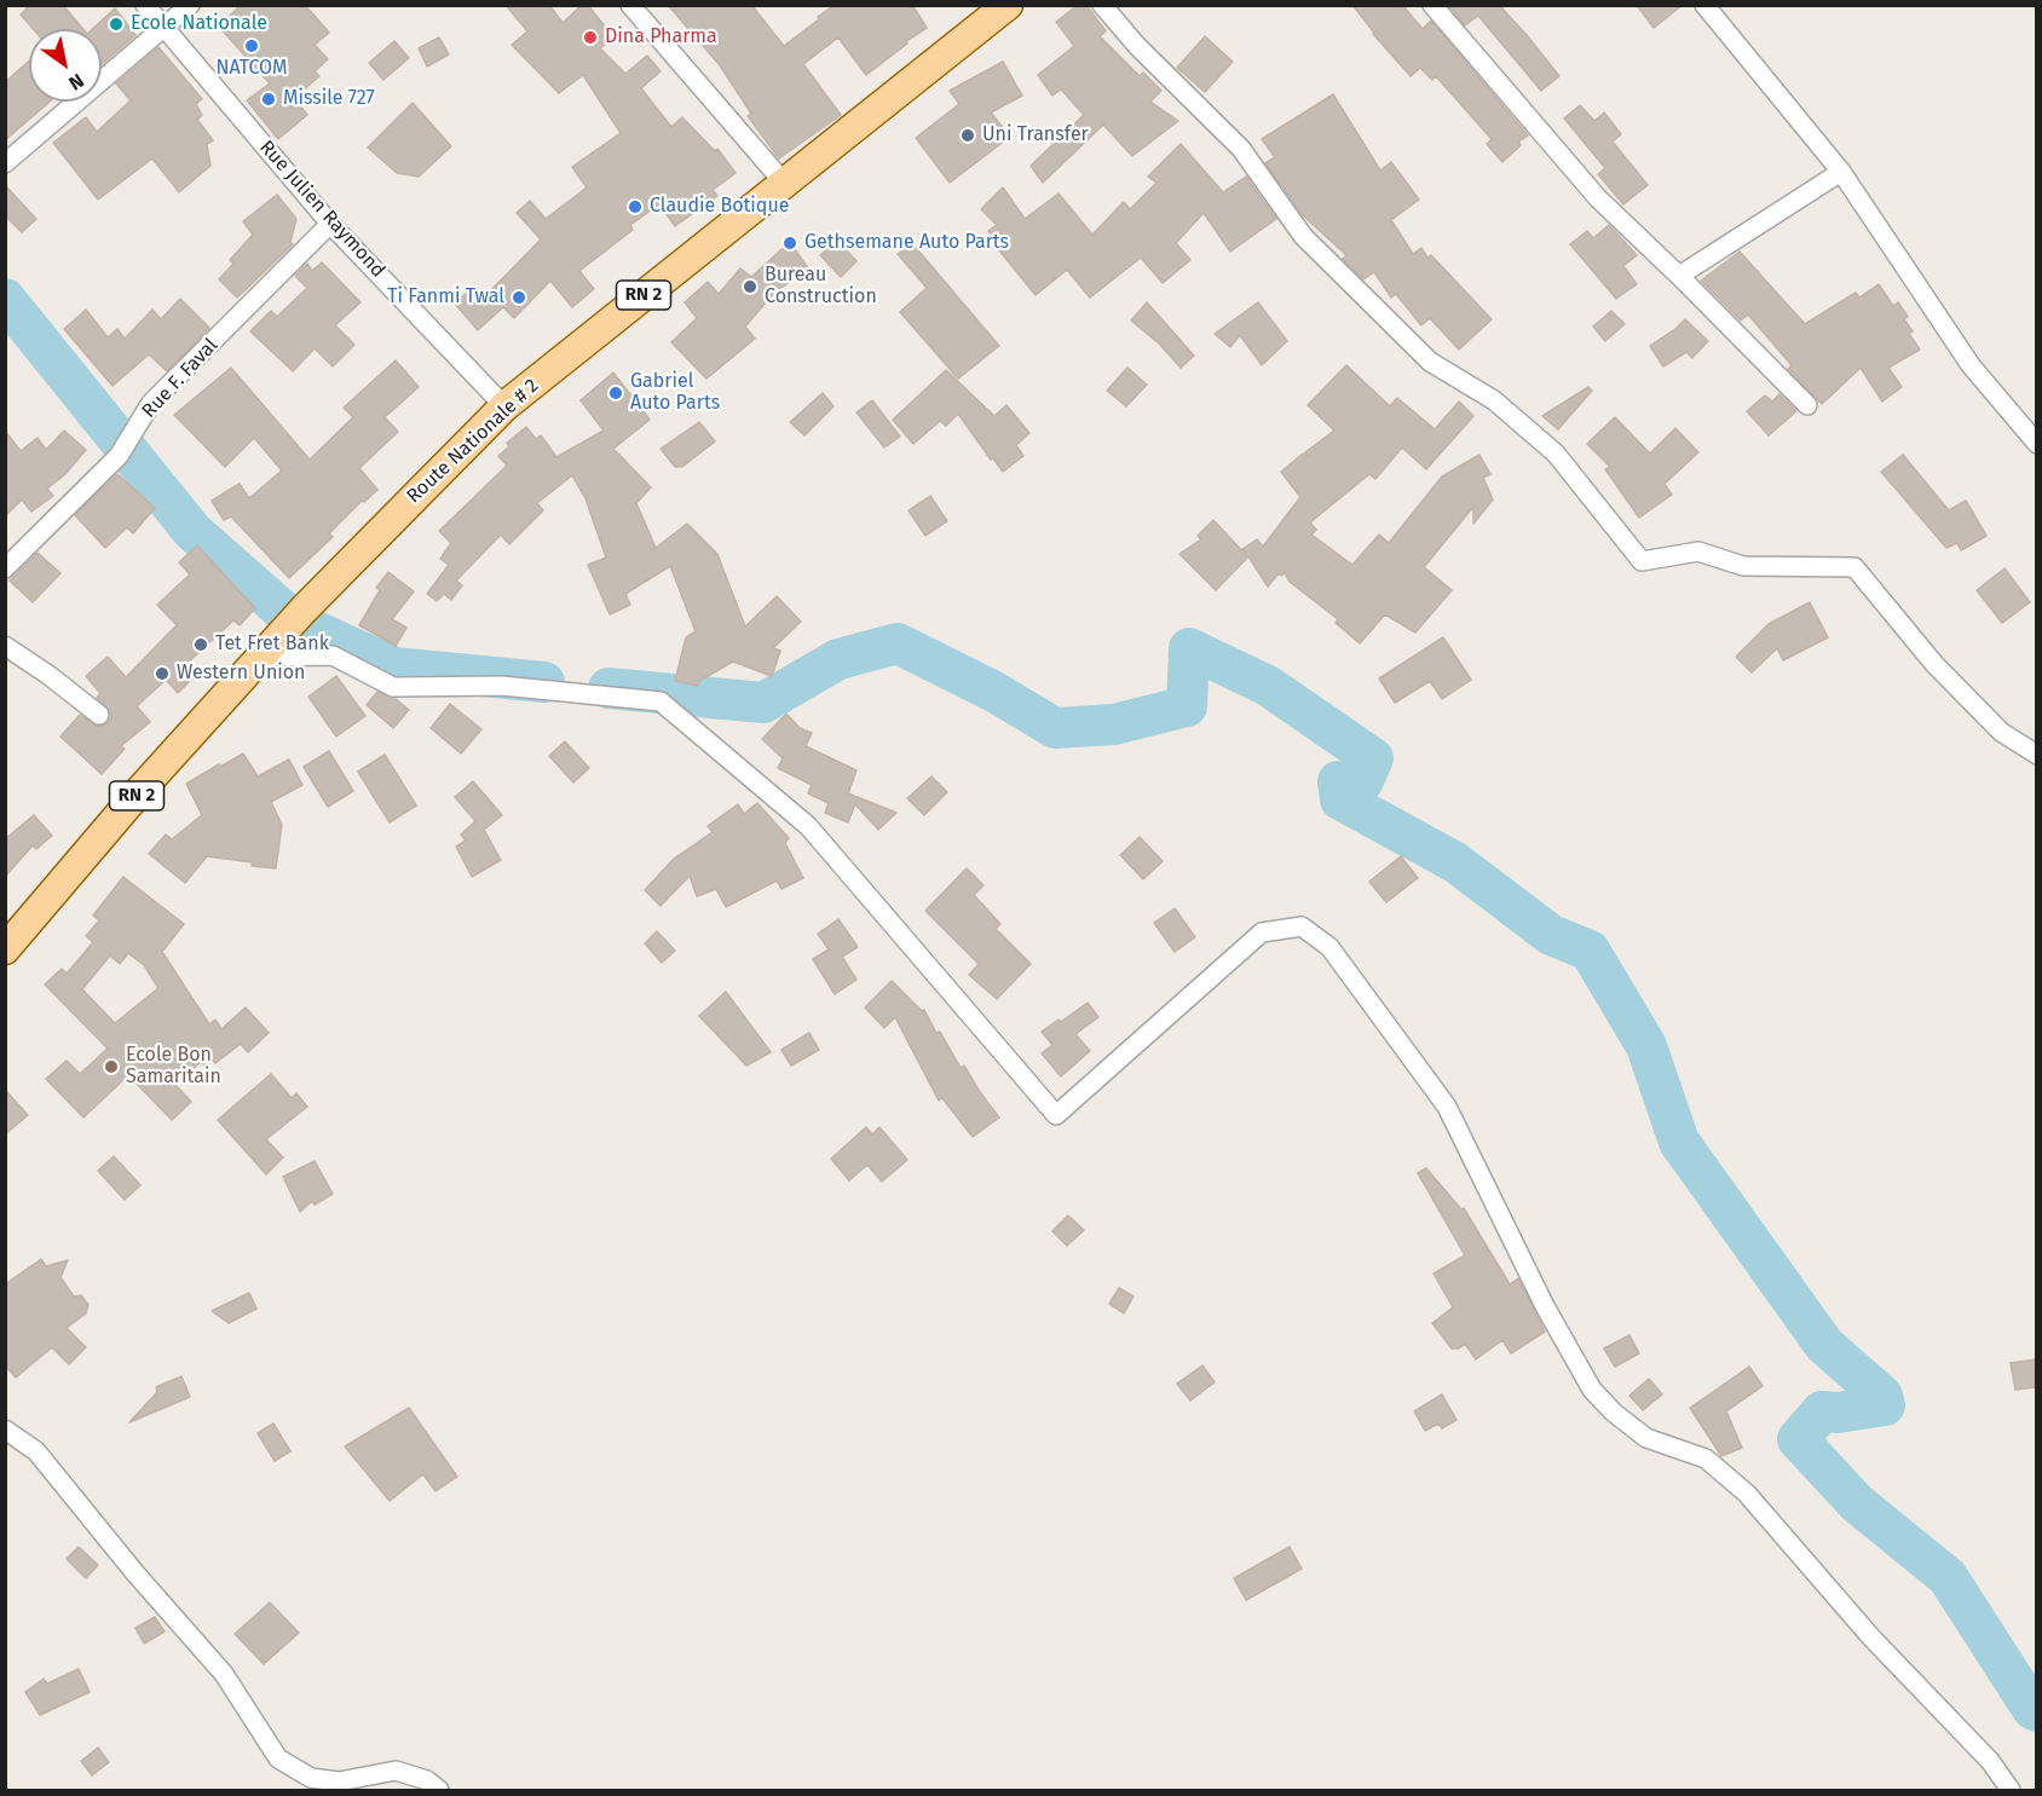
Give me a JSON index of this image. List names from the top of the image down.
{
  "streets": {
    "main road": ["RN 2", "Route Nationale # 2"],
    "street": ["Rue Julien Raymond", "Rue F. Faval"]
  },
  "crossings": [
    ["Rue Julien Raymond", "Rue F. Faval"],
    ["Rue Julien Raymond", "Route Nationale # 2"]
  ],
  "places": [
    "Ecole Nationale",
    "Dina Pharma",
    "NATCOM",
    "Missile 727",
    "Uni Transfer",
    "Claudie Botique",
    "Gethsemane Auto Parts",
    "Bureau Construction",
    "Ti Fanmi Twal",
    "Gabriel Auto Parts",
    "Tet Fret Bank",
    "Western Union",
    "Ecole Bon Samaritain"
  ],
  "north": "bottom right"
}
